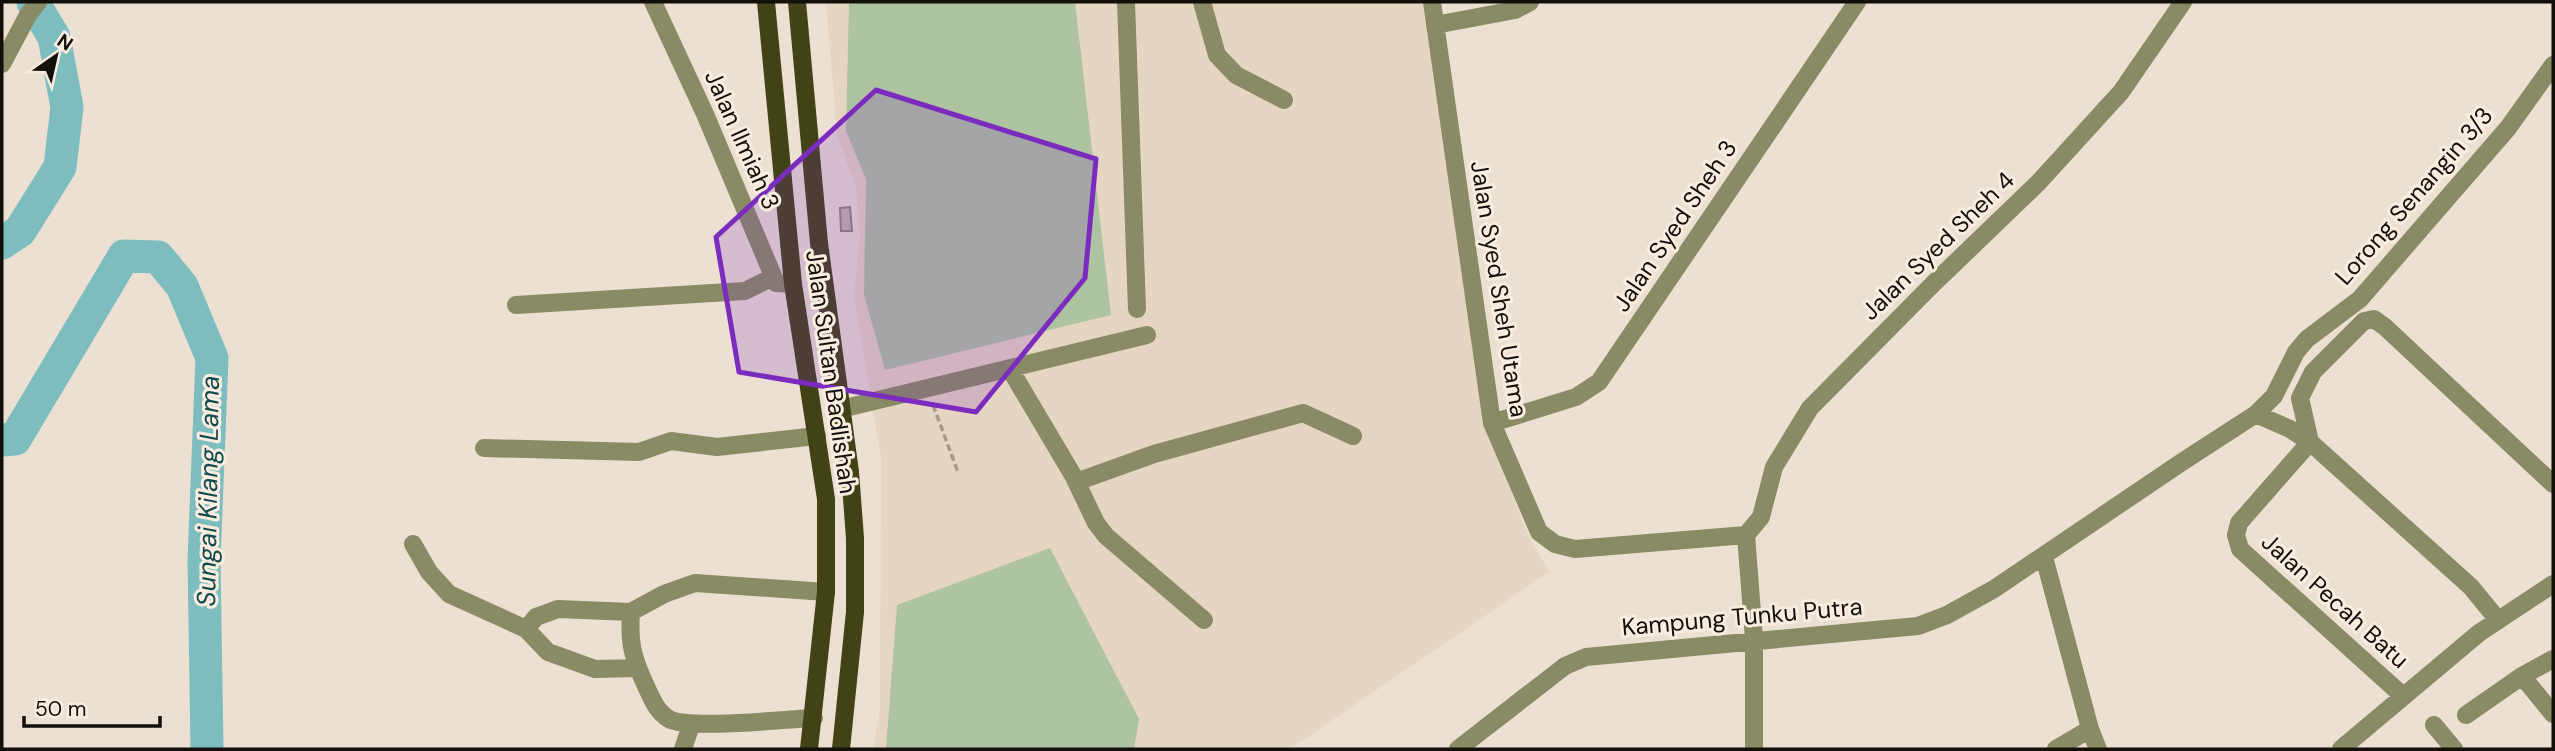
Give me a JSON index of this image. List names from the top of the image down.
{
  "streets": {
    "main road": ["Jalan Sultan Badlishah"],
    "street": [
      "Jalan Ilmiah 3",
      "Lorong Senangin 3/3",
      "Jalan Syed Sheh 3",
      "Jalan Syed Sheh 4",
      "Jalan Syed Sheh Utama",
      "Jalan Pecah Batu",
      "Kampung Tunku Putra"
    ]
  },
  "crossings": [
    ["Lorong Senangin 3/3", "Kampung Tunku Putra"],
    ["Jalan Syed Sheh 3", "Jalan Syed Sheh Utama"],
    ["Jalan Syed Sheh 4", "Jalan Syed Sheh Utama"]
  ],
  "water": ["Sungai Kilang Lama"],
  "scale_bar": "50 m",
  "north": "top right"
}
